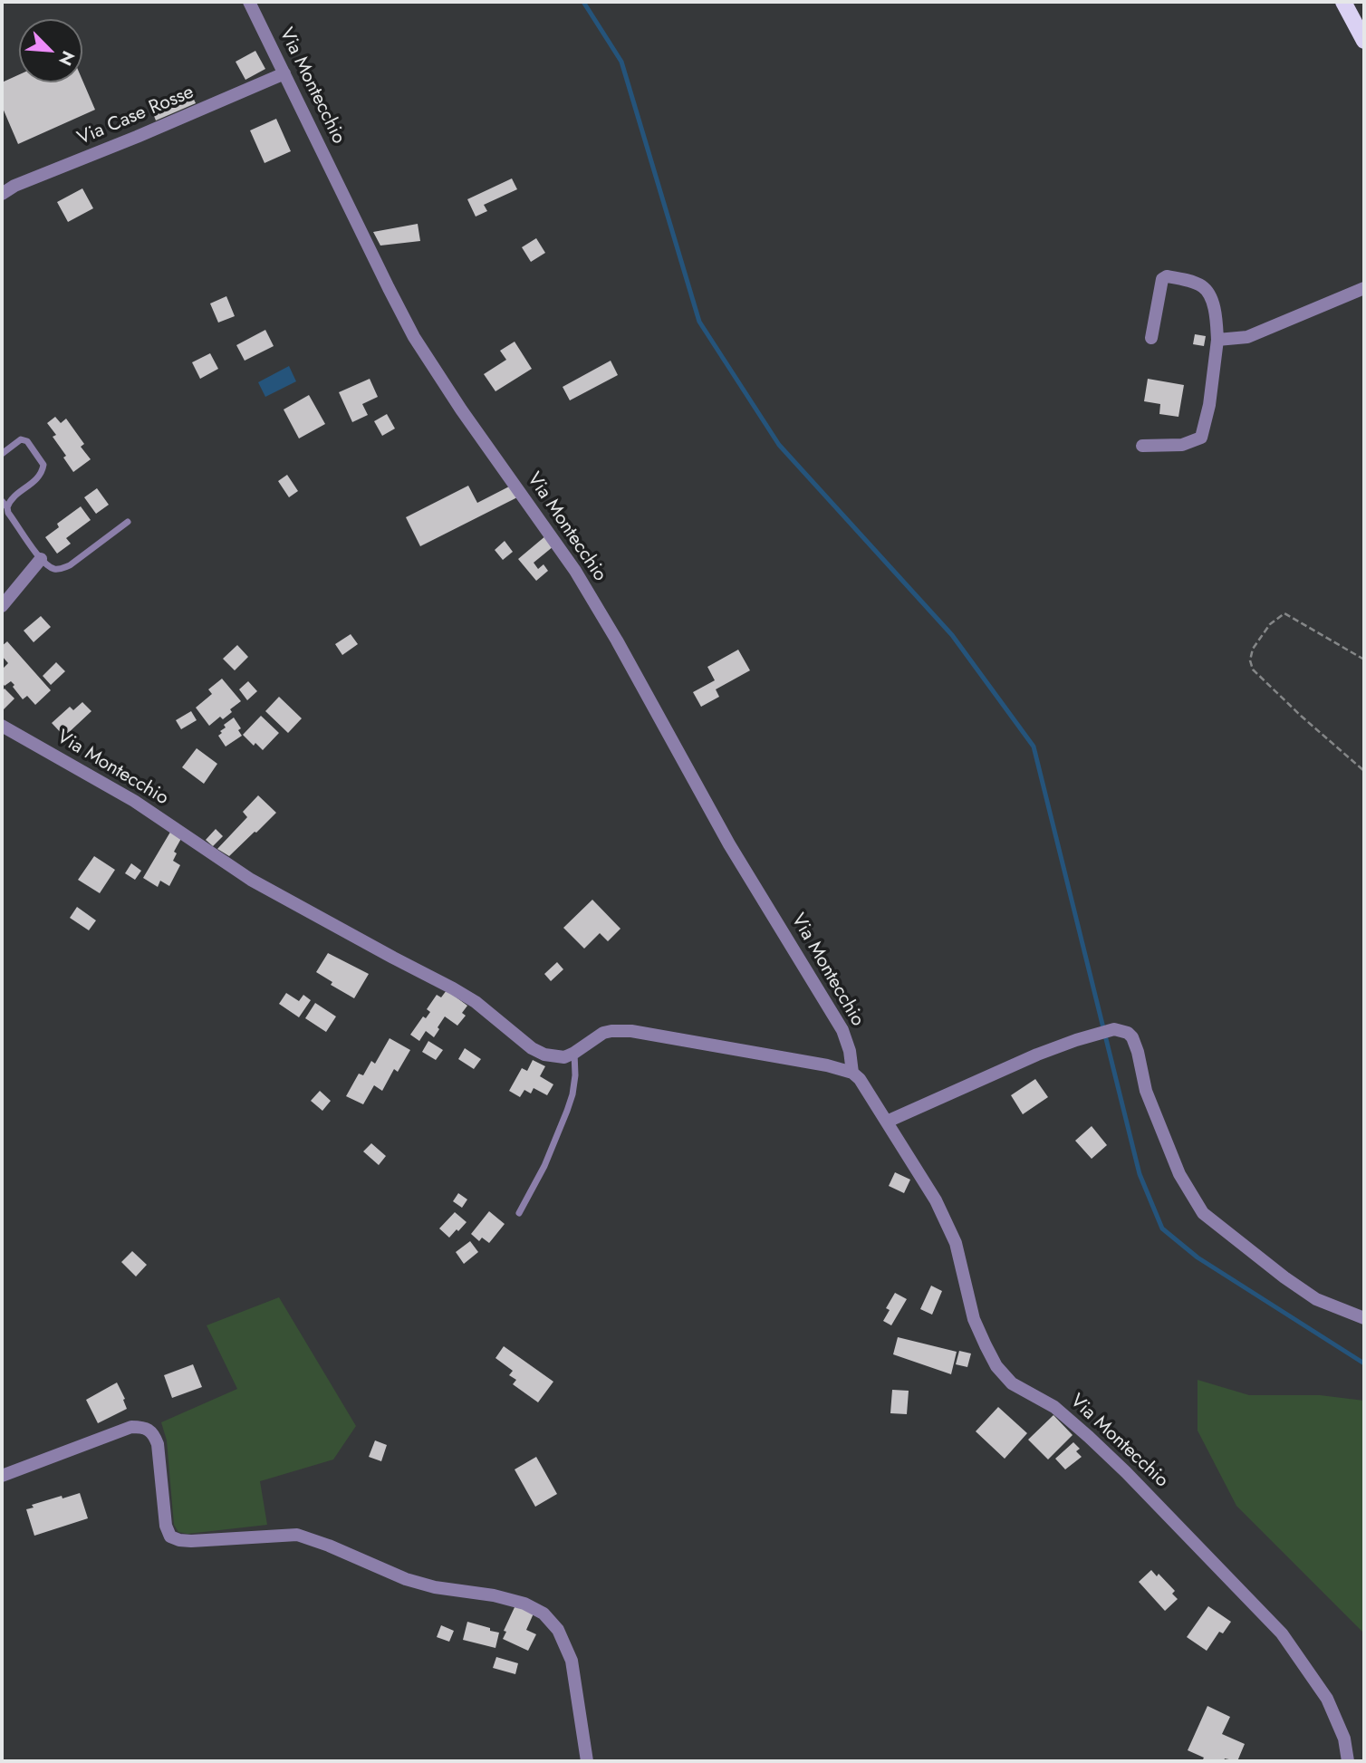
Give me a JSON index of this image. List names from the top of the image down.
{
  "streets": {
    "street": ["Via Montecchio", "Via Case Rosse"]
  },
  "crossings": [
    ["Via Montecchio", "Via Case Rosse"]
  ],
  "north": "bottom right"
}
